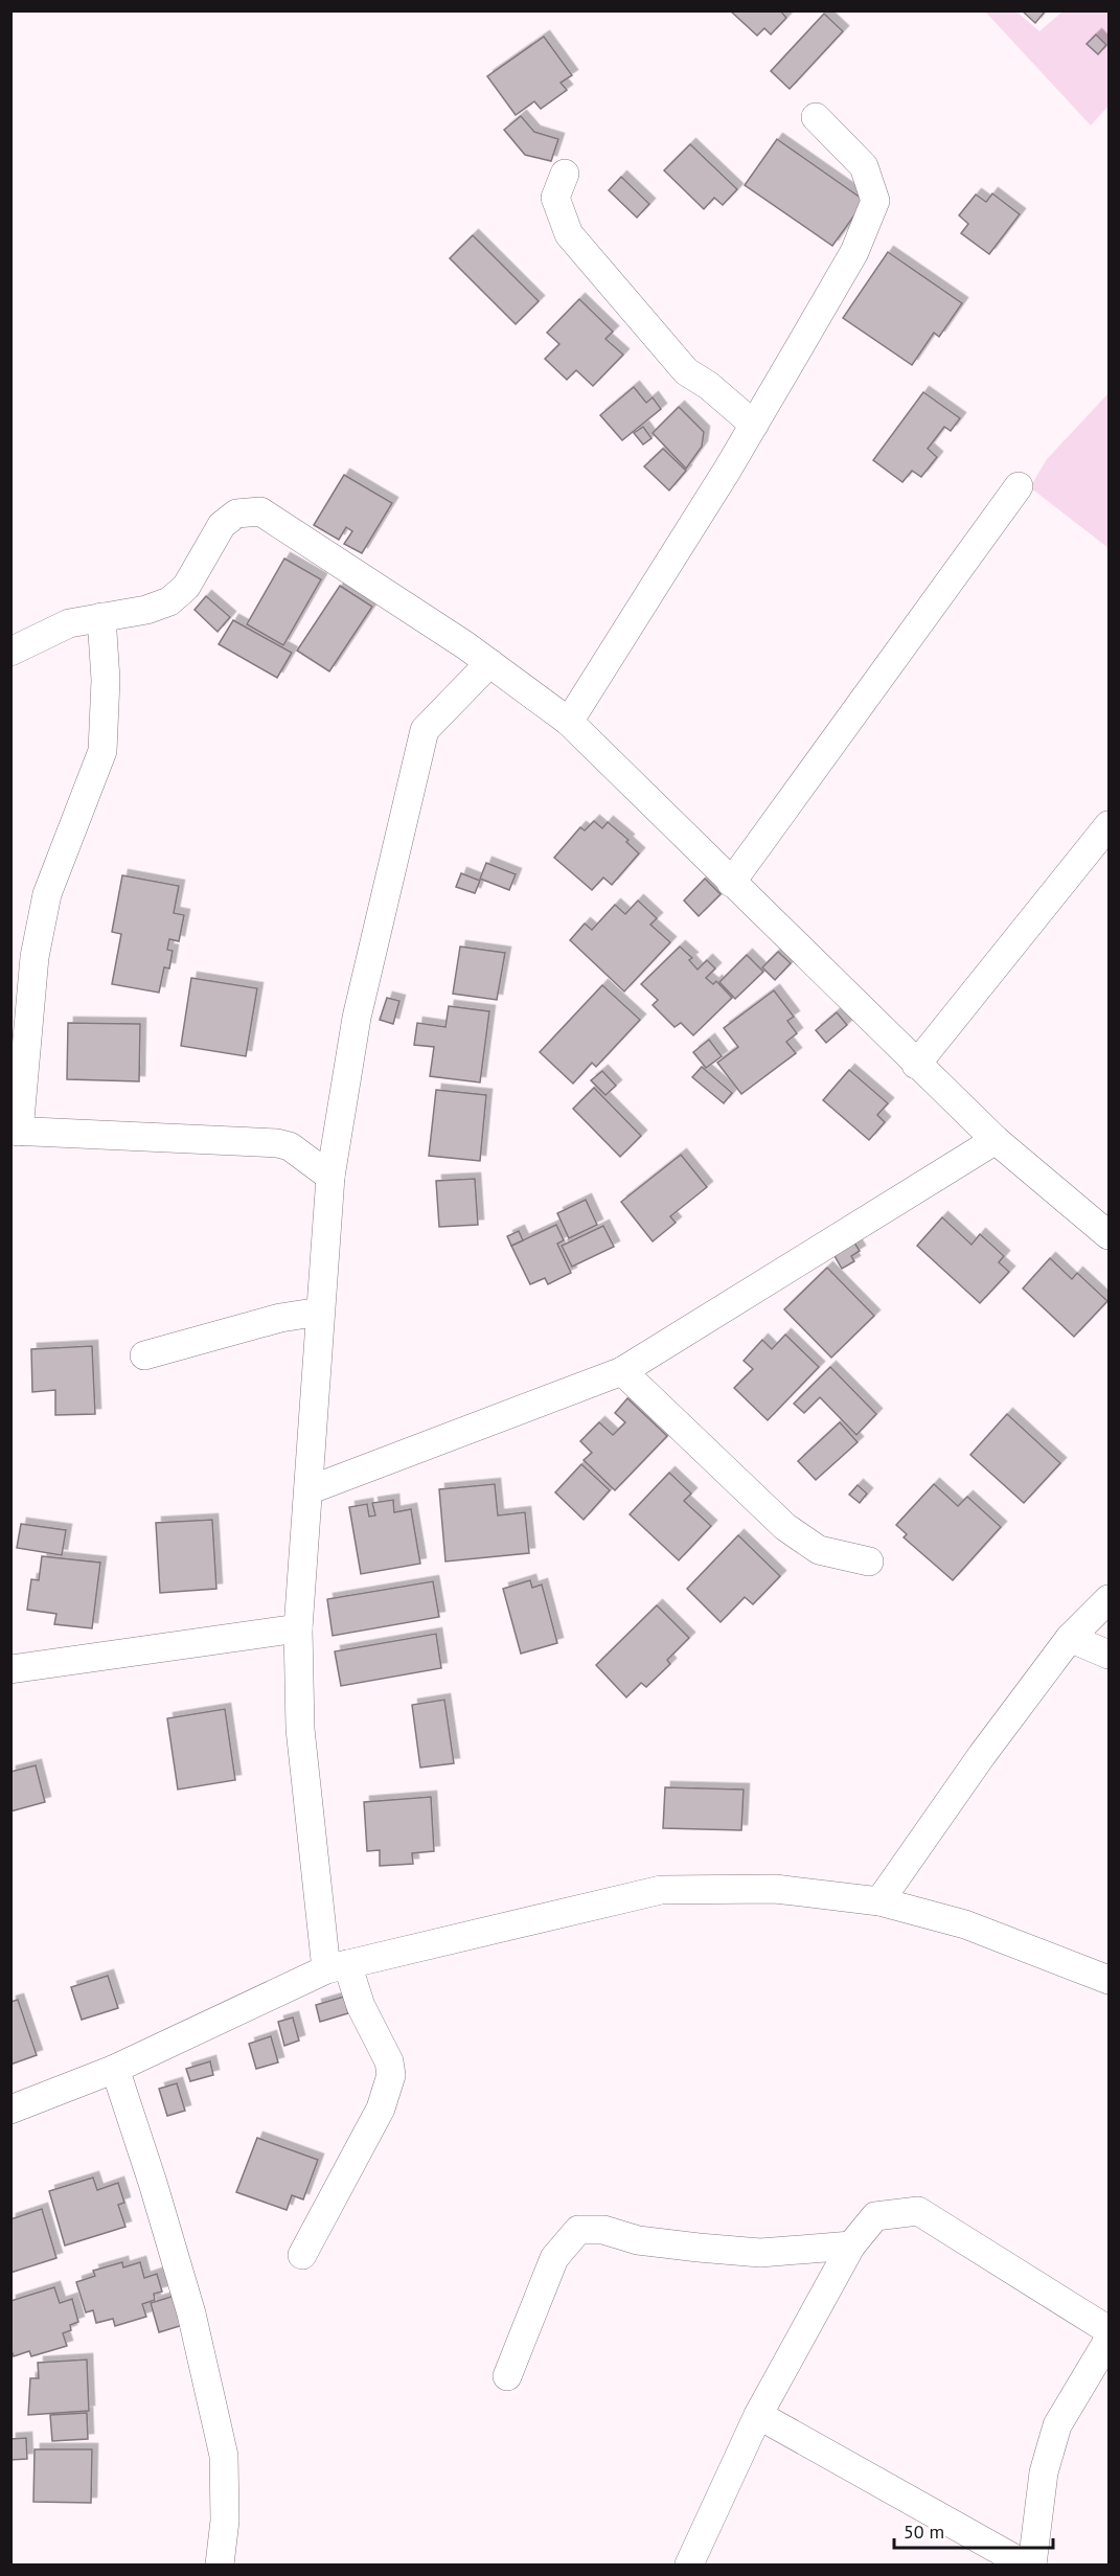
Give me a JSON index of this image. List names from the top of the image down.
{
  "scale_bar": "50 m"
}
